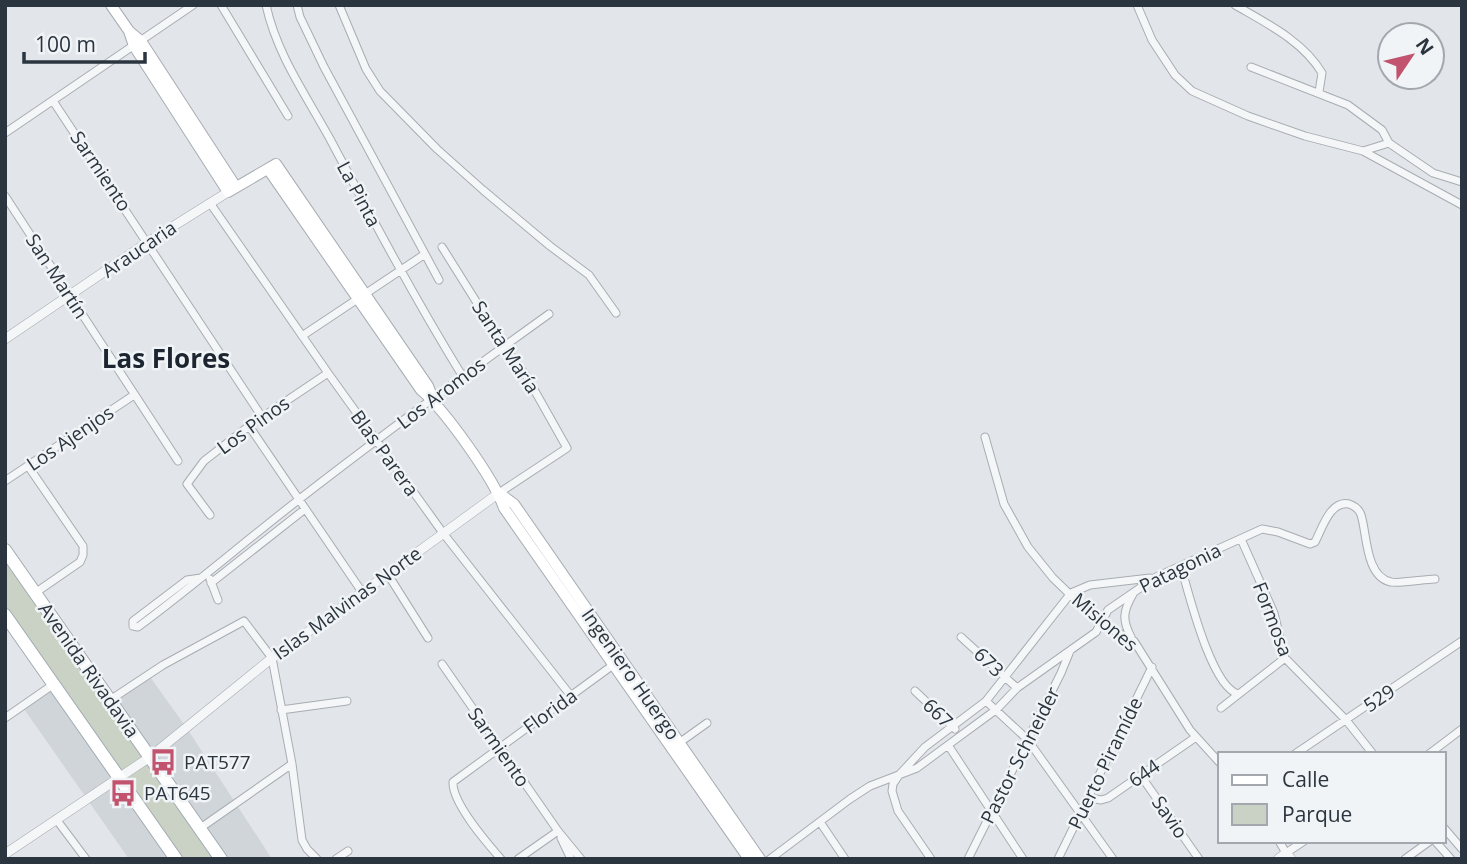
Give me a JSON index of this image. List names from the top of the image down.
{
  "streets": {
    "main road": ["Araucaria", "Avenida Rivadavia", "Ingeniero Huergo"],
    "street": [
      "Sarmiento",
      "La Pinta",
      "San Martín",
      "Santa María",
      "Los Aromos",
      "Los Pinos",
      "Los Ajenjos",
      "Blas Parera",
      "Patagonia",
      "Islas Malvinas Norte",
      "Formosa",
      "Misiones",
      "673",
      "529",
      "Florida",
      "667",
      "Pastor Schneider",
      "Puerto Piramíde",
      "644",
      "Savio"
    ]
  },
  "crossings": [
    ["Sarmiento", "Araucaria"],
    ["Sarmiento", "Los Pinos"],
    ["Sarmiento", "Florida"],
    ["La Pinta", "Los Aromos"],
    ["Araucaria", "San Martín"],
    ["Araucaria", "Blas Parera"],
    ["Araucaria", "Ingeniero Huergo"],
    ["San Martín", "Los Ajenjos"],
    ["Santa María", "Los Aromos"],
    ["Santa María", "Islas Malvinas Norte"],
    ["Los Aromos", "Blas Parera"],
    ["Los Aromos", "Ingeniero Huergo"],
    ["Los Pinos", "Blas Parera"],
    ["Blas Parera", "Islas Malvinas Norte"],
    ["Blas Parera", "Florida"],
    ["Patagonia", "Formosa"],
    ["Patagonia", "Misiones"],
    ["Patagonia", "673"],
    ["Patagonia", "667"],
    ["Patagonia", "Pastor Schneider"],
    ["Islas Malvinas Norte", "Avenida Rivadavia"],
    ["Islas Malvinas Norte", "Ingeniero Huergo"],
    ["Formosa", "529"],
    ["Misiones", "Puerto Piramíde"],
    ["Misiones", "644"],
    ["Ingeniero Huergo", "Florida"],
    ["Puerto Piramíde", "644"],
    ["644", "Savio"]
  ],
  "districts": ["Las Flores"],
  "places": {
    "bus stop": ["PAT577", "PAT645"]
  },
  "legend": ["Calle", "Parque"],
  "scale_bar": "100 m",
  "north": "top right"
}
